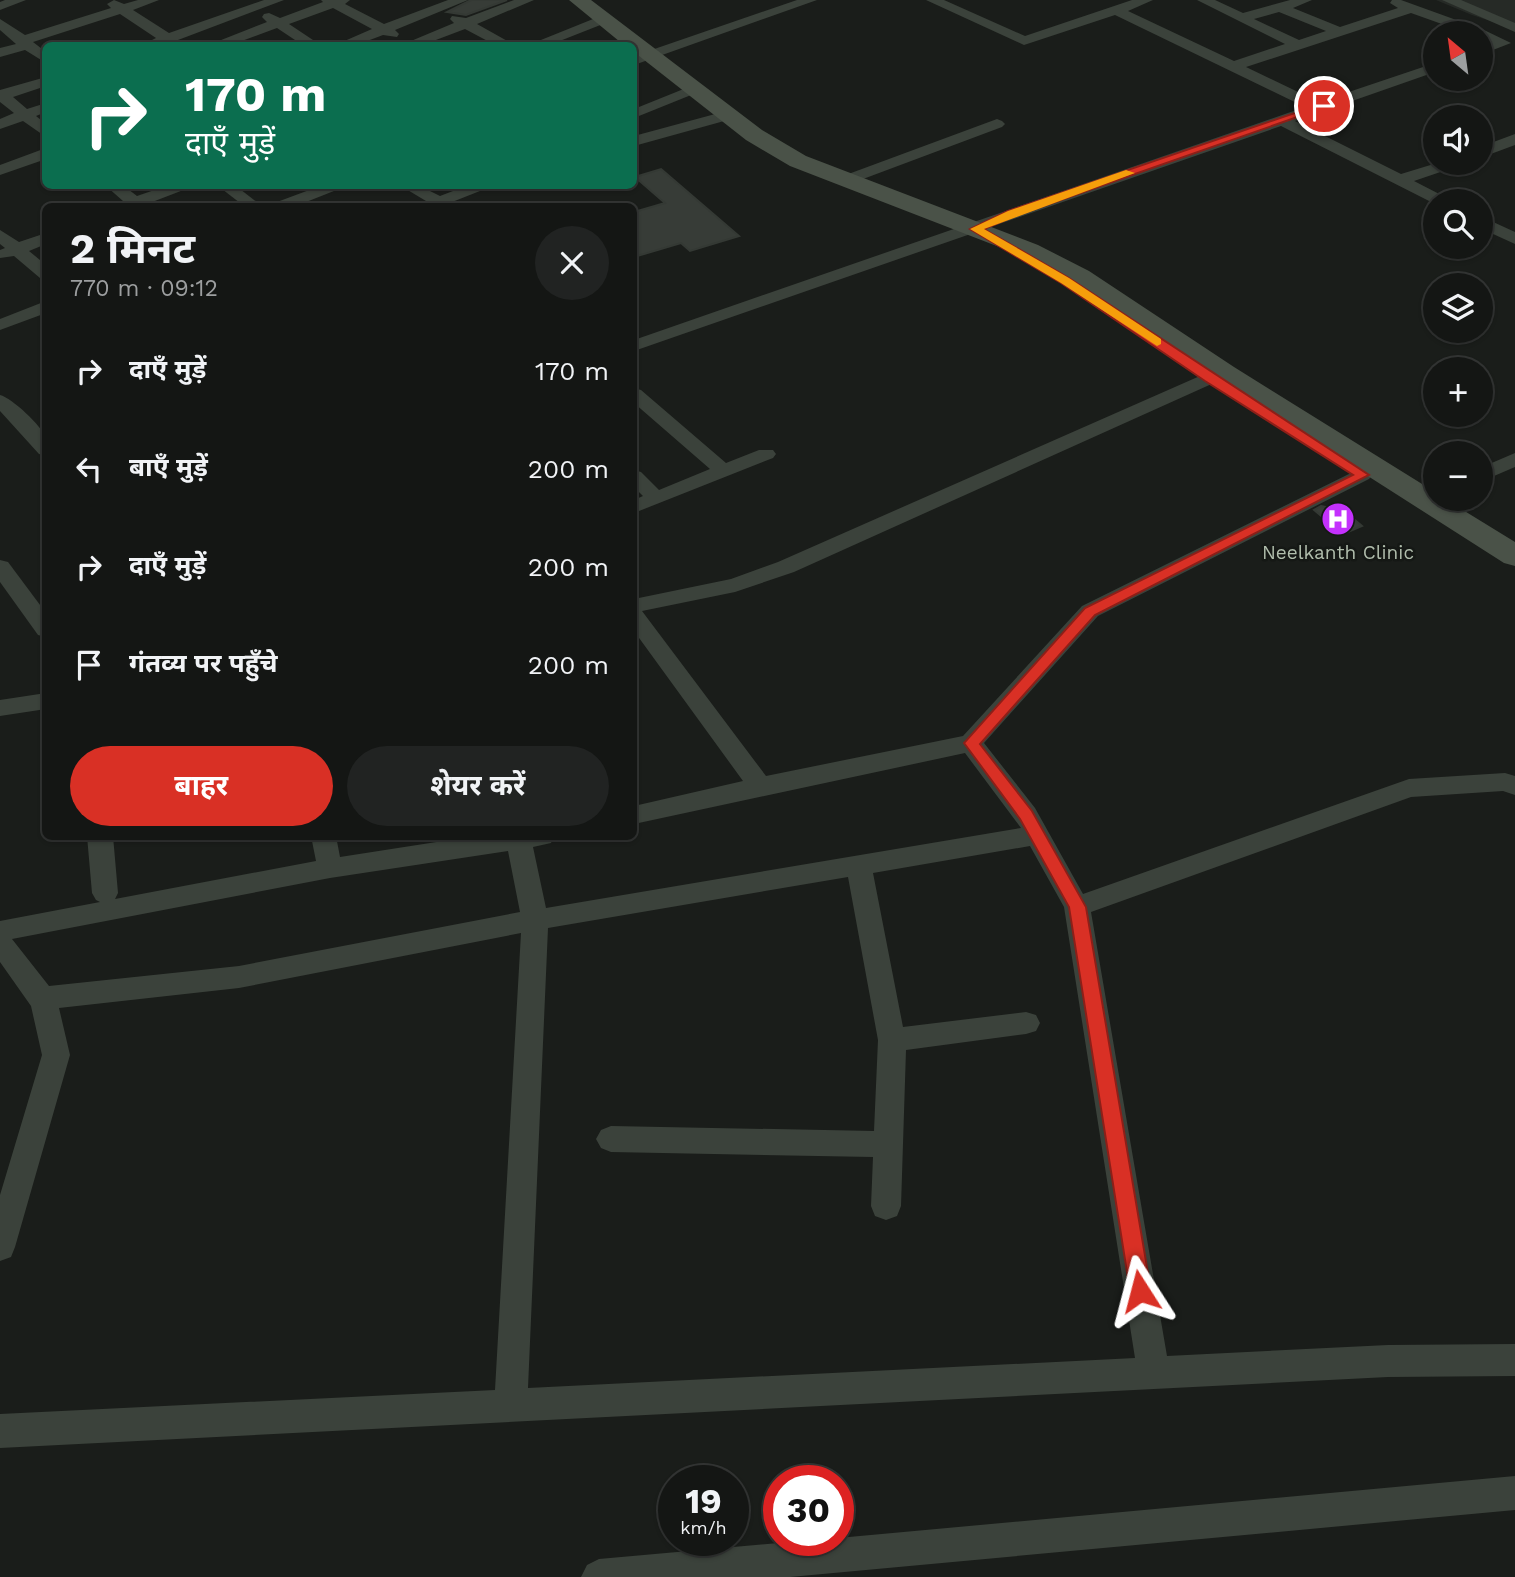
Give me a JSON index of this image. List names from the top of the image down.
{
  "places": {
    "hospital": ["Neelkanth Clinic"]
  },
  "north": "top left",
  "page": {
    "map_buttons": ["+", "−"],
    "turn": ["170 m", "दाएँ मुड़ें"],
    "heading": ["2 मिनट", "770 m · 09:12"],
    "list": [
      {
        "name": "दाएँ मुड़ें",
        "value": "170 m"
      },
      {
        "name": "बाएँ मुड़ें",
        "value": "200 m"
      },
      {
        "name": "दाएँ मुड़ें",
        "value": "200 m"
      },
      {
        "name": "गंतव्य पर पहुँचे",
        "value": "200 m"
      }
    ],
    "buttons": ["बाहर", "शेयर करें"],
    "speed": "19 km/h",
    "limit": "30"
  }
}
